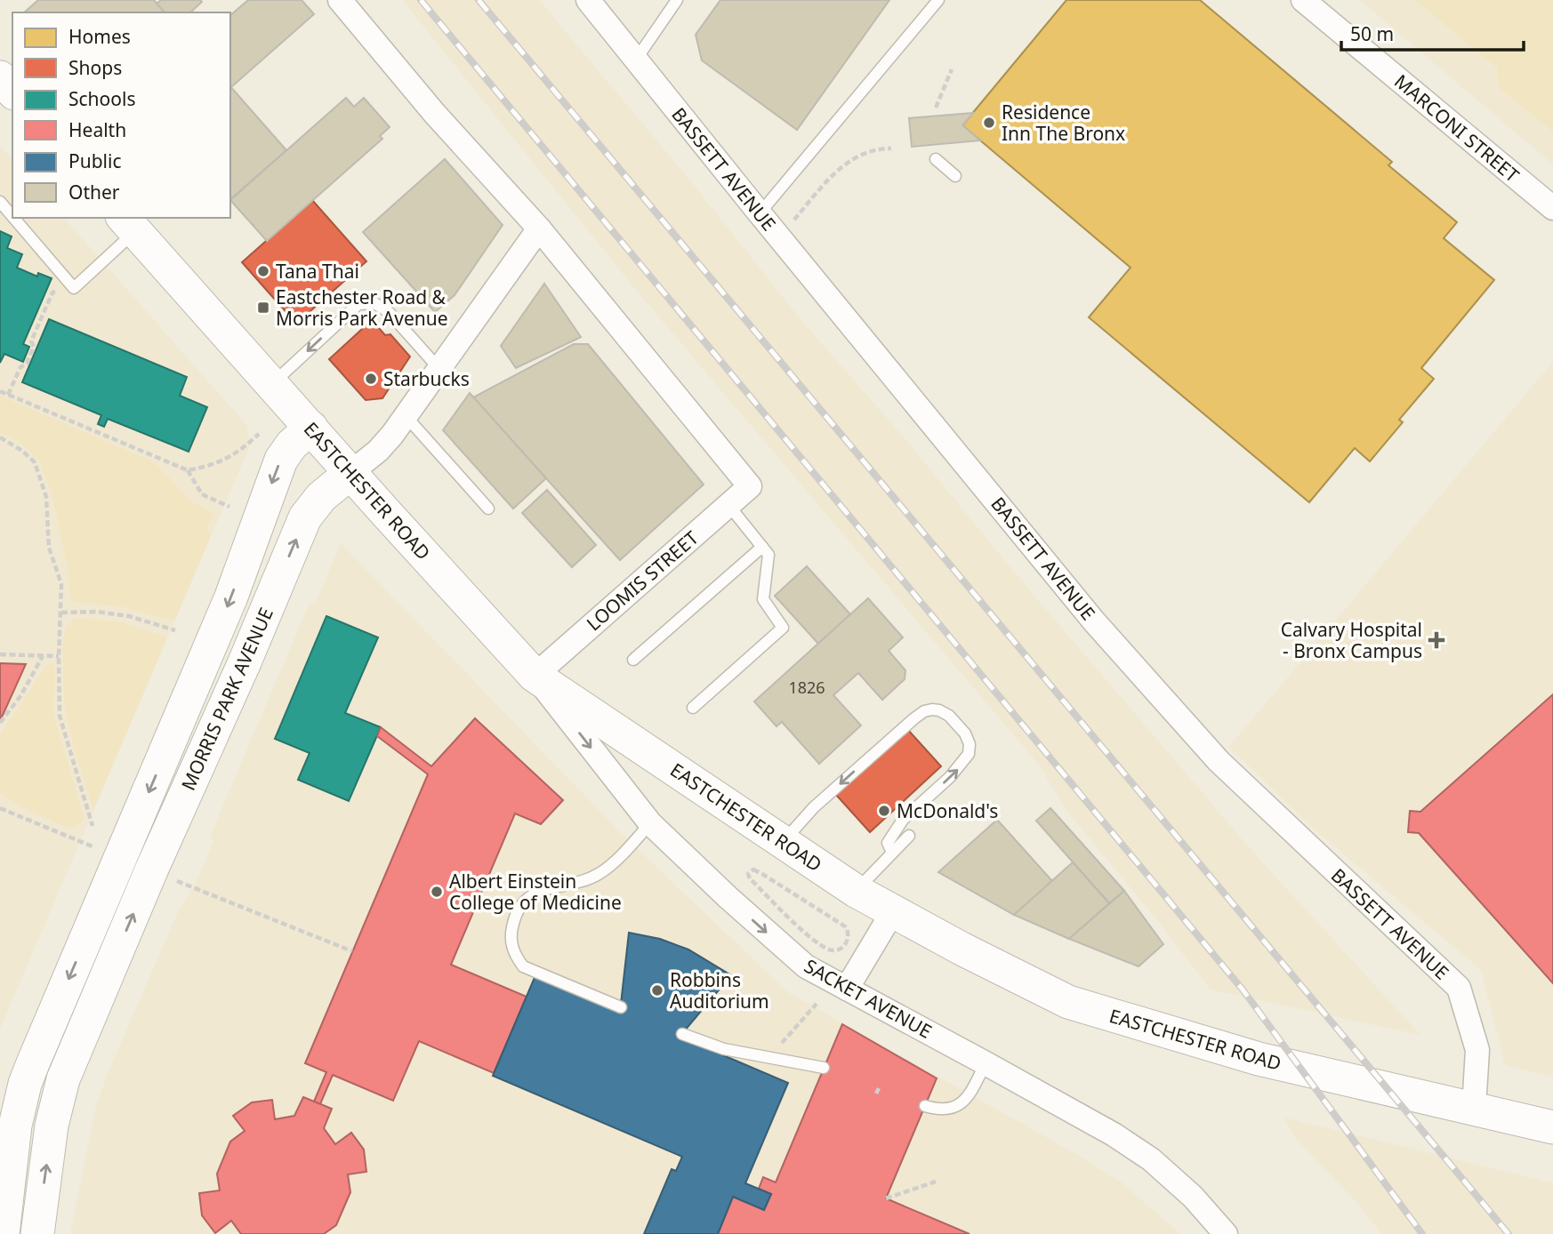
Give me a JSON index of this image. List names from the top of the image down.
{
  "streets": {
    "main road": ["EASTCHESTER ROAD", "MORRIS PARK AVENUE"],
    "street": [
      "MARCONI STREET",
      "BASSETT AVENUE",
      "LOOMIS STREET",
      "SACKET AVENUE"
    ]
  },
  "crossings": [
    ["BASSETT AVENUE", "EASTCHESTER ROAD"],
    ["EASTCHESTER ROAD", "LOOMIS STREET"],
    ["EASTCHESTER ROAD", "MORRIS PARK AVENUE"],
    ["EASTCHESTER ROAD", "SACKET AVENUE"],
    ["LOOMIS STREET", "MORRIS PARK AVENUE"],
    ["LOOMIS STREET", "SACKET AVENUE"]
  ],
  "one_way": ["SACKET AVENUE"],
  "places": {
    "other": [
      "Residence Inn The Bronx",
      "Tana Thai",
      "Starbucks",
      "McDonald's",
      "Albert Einstein College of Medicine",
      "Robbins Auditorium"
    ],
    "transit": ["Eastchester Road & Morris Park Avenue"],
    "health": ["Calvary Hospital - Bronx Campus"]
  },
  "house_numbers": ["1826"],
  "legend": [
    "Homes",
    "Shops",
    "Schools",
    "Health",
    "Public",
    "Other"
  ],
  "scale_bar": "50 m"
}
